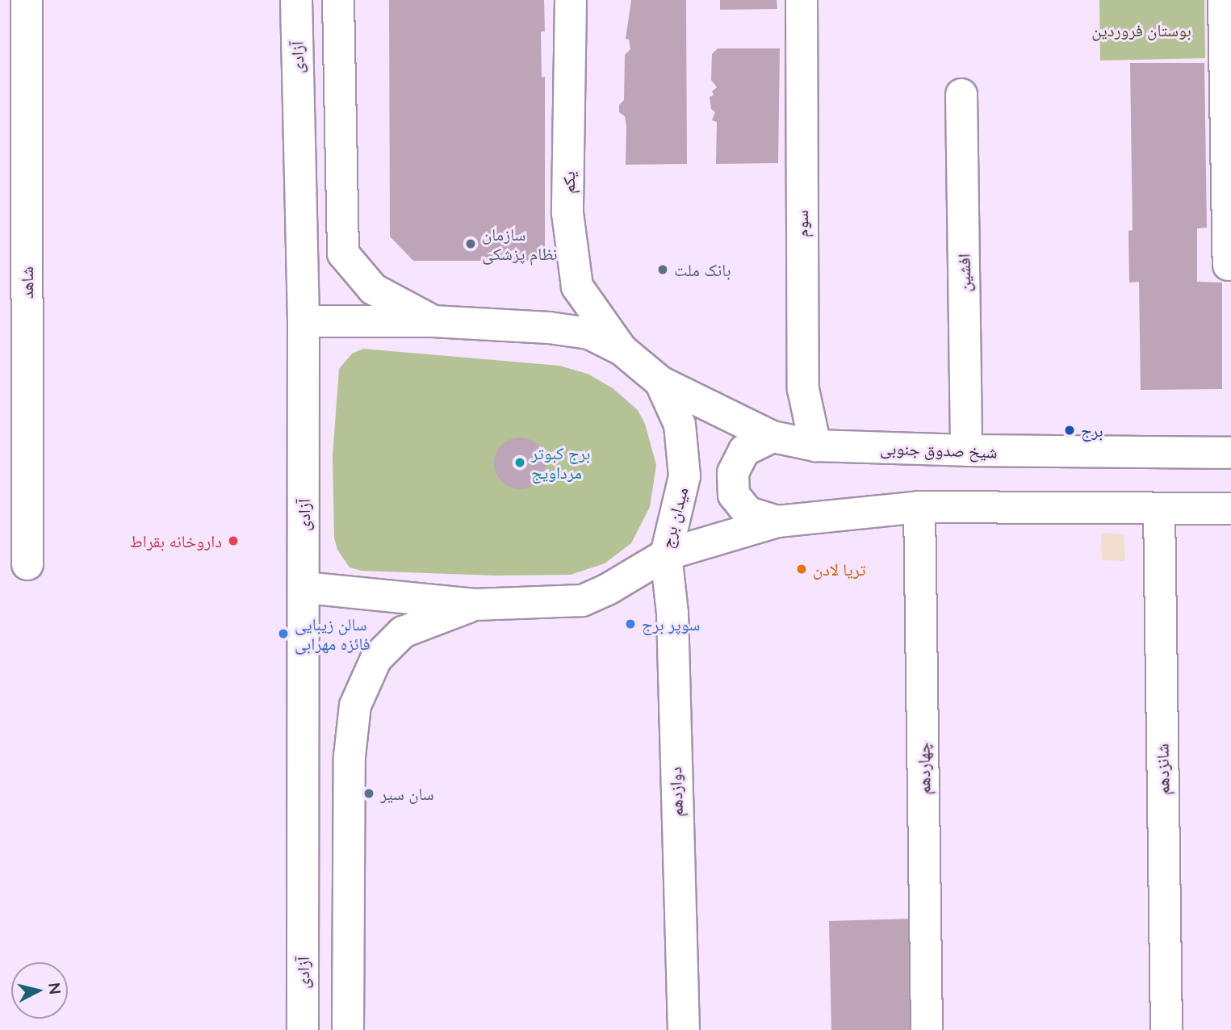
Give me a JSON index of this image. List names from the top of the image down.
{
  "streets": {
    "main road": [
      "آزادی",
      "یکم",
      "سوم",
      "افشین",
      "شاهد",
      "شیخ صدوق جنوبی",
      "میدان برج",
      "چهاردهم",
      "شانزدهم",
      "دوازدهم"
    ]
  },
  "crossings": [
    ["آزادی", "میدان برج"],
    ["یکم", "میدان برج"],
    ["سوم", "شیخ صدوق جنوبی"],
    ["افشین", "شیخ صدوق جنوبی"],
    ["شیخ صدوق جنوبی", "میدان برج"],
    ["میدان برج", "دوازدهم"]
  ],
  "parks": ["بوستان فروردین"],
  "places": [
    "سازمان نظام پزشکی",
    "بانک ملت",
    "برج",
    "برج کبوتر مرداویج",
    "داروخانه بقراط",
    "تریا لادن",
    "سوپر برج",
    "سالن زیبایی فائزه مهرابی",
    "سان سیر"
  ],
  "north": "right"
}
